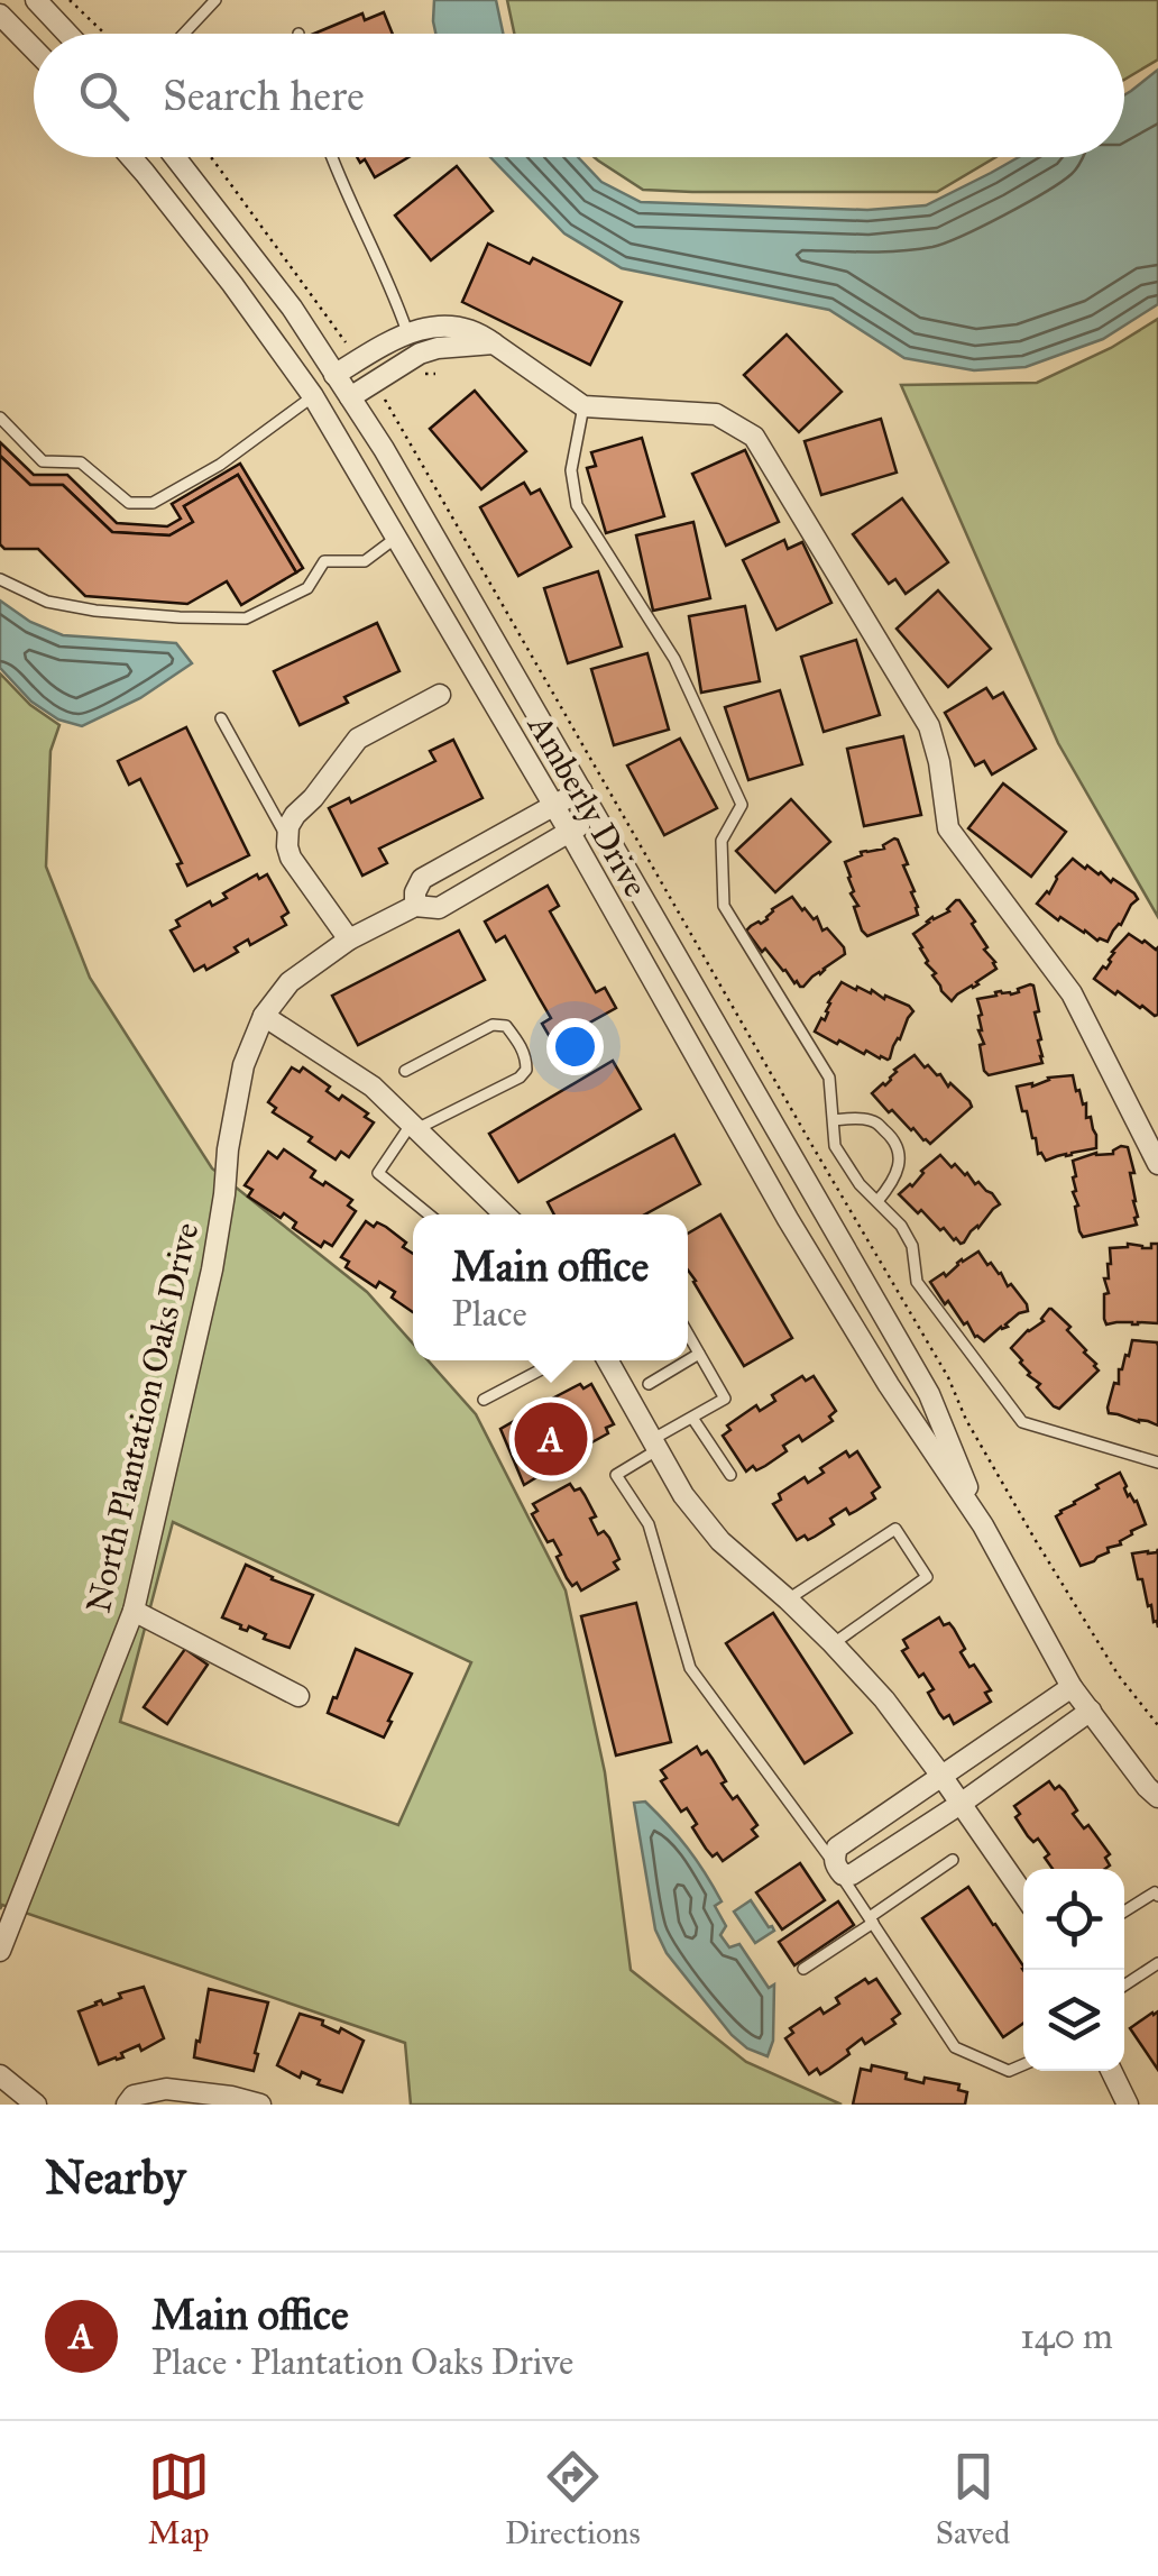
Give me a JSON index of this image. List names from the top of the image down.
{
  "streets": {
    "street": ["Amberly Drive", "North Plantation Oaks Drive"]
  },
  "page": {
    "search": "Search here",
    "popup": ["Main office", "Place"],
    "pins": "A",
    "heading": "Nearby",
    "list": [
      {
        "mark": "A",
        "name": "Main office",
        "note": "Place · Plantation Oaks Drive",
        "value": "140 m"
      }
    ],
    "nav": ["Map", "Directions", "Saved"]
  }
}
